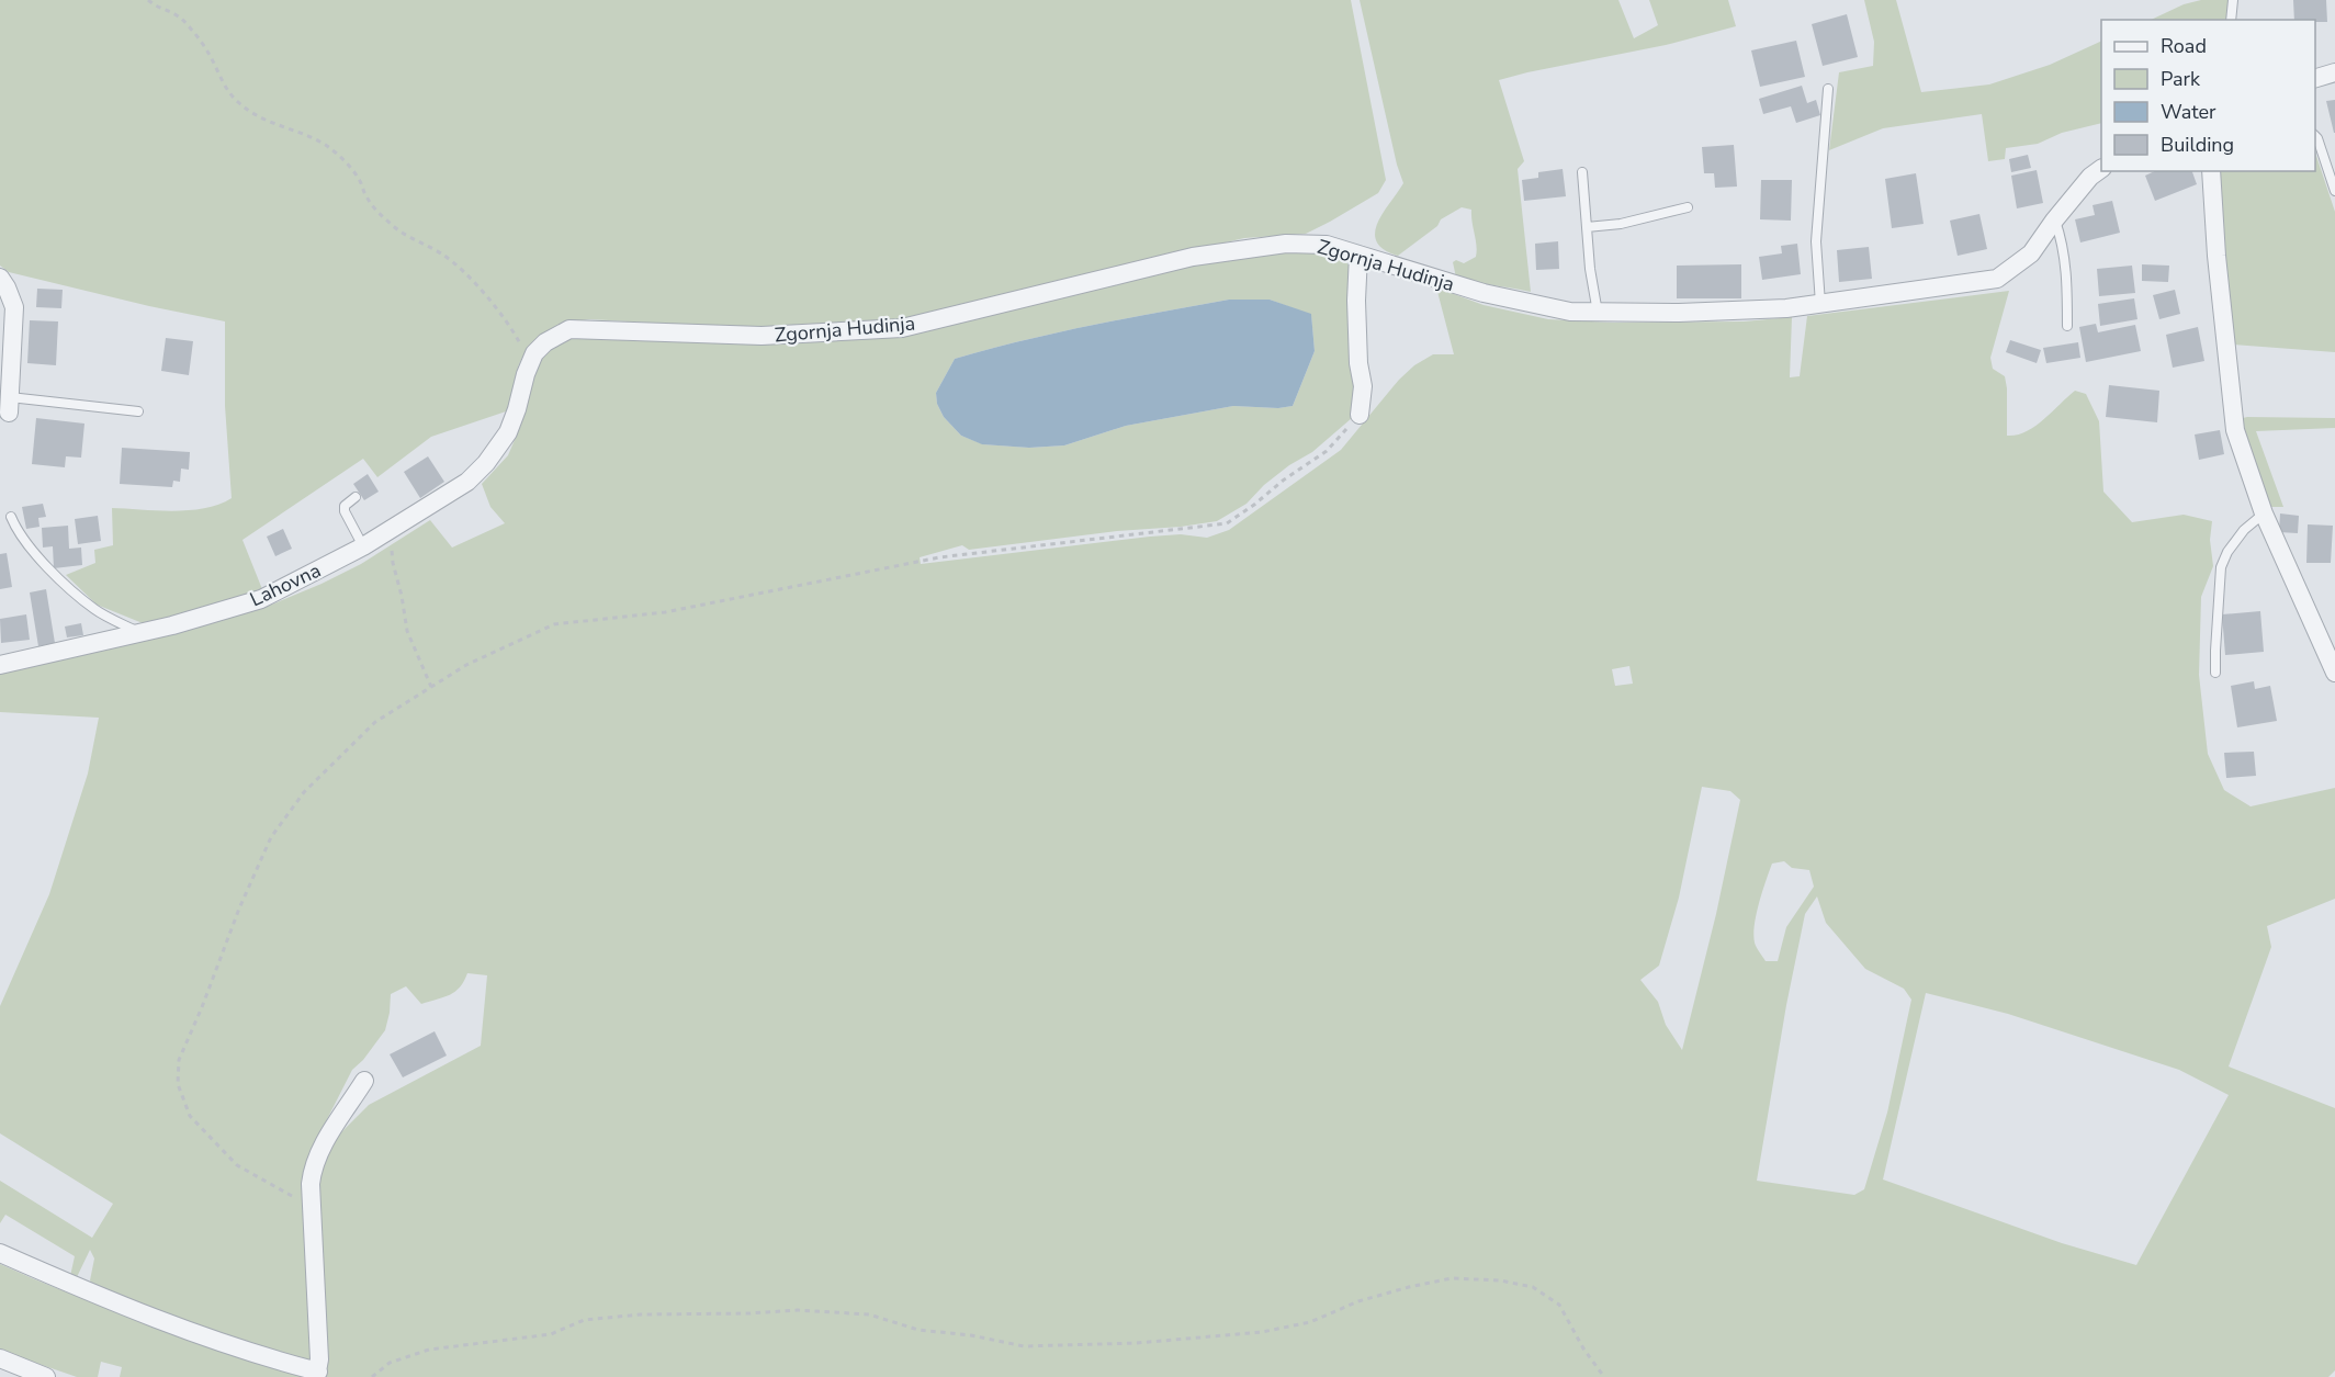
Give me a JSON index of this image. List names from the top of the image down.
{
  "streets": {
    "street": ["Zgornja Hudinja", "Lahovna"]
  },
  "crossings": [
    ["Zgornja Hudinja", "Lahovna"]
  ],
  "legend": [
    "Road",
    "Park",
    "Water",
    "Building"
  ]
}
